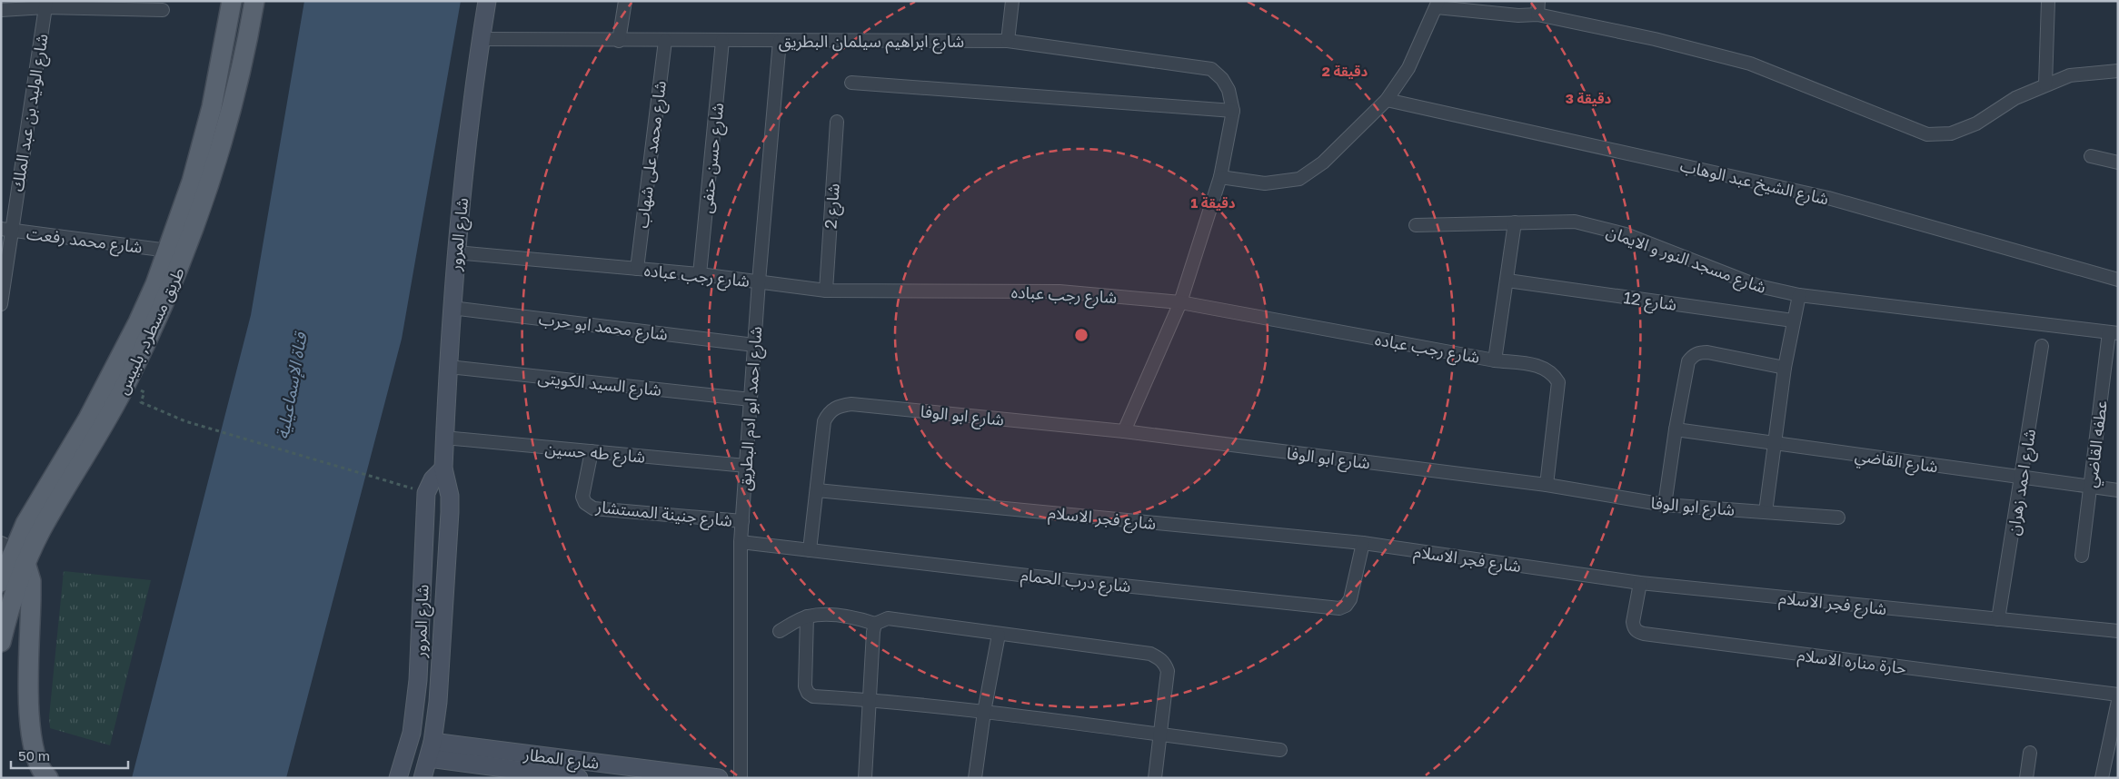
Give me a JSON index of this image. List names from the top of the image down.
{
  "streets": {
    "main road": ["شارع المرور", "طريق مسطرد, بلبيس", "شارع المطار"],
    "street": [
      "شارع ابراهيم سيلمان البطريق",
      "شارع الوليد بن عبد الملك",
      "شارع محمد على شهاب",
      "شارع حسن حنفى",
      "شارع الشيخ عبد الوهاب",
      "شارع 2",
      "شارع محمد رفعت",
      "شارع مسجد النور و الايمان",
      "شارع رجب عباده",
      "شارع 12",
      "شارع محمد ابو حرب",
      "شارع السيد الكويتى",
      "شارع احمد ابو ادم البطريق",
      "شارع ابو الوفا",
      "عطفه القاضي",
      "شارع طه حسين",
      "شارع القاضي",
      "شارع احمد زهران",
      "شارع جنينة المستشار",
      "شارع فجر الاسلام",
      "شارع درب الحمام",
      "حارة مناره الاسلام"
    ]
  },
  "crossings": [
    ["شارع ابراهيم سيلمان البطريق", "شارع محمد على شهاب"],
    ["شارع ابراهيم سيلمان البطريق", "شارع حسن حنفى"],
    ["شارع ابراهيم سيلمان البطريق", "شارع المرور"],
    ["شارع ابراهيم سيلمان البطريق", "شارع احمد ابو ادم البطريق"],
    ["شارع الوليد بن عبد الملك", "شارع محمد رفعت"],
    ["شارع محمد على شهاب", "شارع رجب عباده"],
    ["شارع حسن حنفى", "شارع رجب عباده"],
    ["شارع 2", "شارع رجب عباده"],
    ["شارع المرور", "شارع رجب عباده"],
    ["شارع المرور", "شارع محمد ابو حرب"],
    ["شارع المرور", "شارع السيد الكويتى"],
    ["شارع المرور", "شارع طه حسين"],
    ["شارع المرور", "شارع المطار"],
    ["شارع محمد رفعت", "طريق مسطرد, بلبيس"],
    ["شارع مسجد النور و الايمان", "عطفه القاضي"],
    ["شارع رجب عباده", "شارع احمد ابو ادم البطريق"],
    ["شارع رجب عباده", "شارع ابو الوفا"],
    ["شارع محمد ابو حرب", "شارع احمد ابو ادم البطريق"],
    ["شارع السيد الكويتى", "شارع احمد ابو ادم البطريق"],
    ["شارع احمد ابو ادم البطريق", "شارع طه حسين"],
    ["شارع احمد ابو ادم البطريق", "شارع جنينة المستشار"],
    ["شارع احمد ابو ادم البطريق", "شارع درب الحمام"],
    ["شارع ابو الوفا", "شارع فجر الاسلام"],
    ["عطفه القاضي", "شارع القاضي"],
    ["شارع طه حسين", "شارع جنينة المستشار"],
    ["شارع القاضي", "شارع احمد زهران"],
    ["شارع احمد زهران", "شارع فجر الاسلام"],
    ["شارع فجر الاسلام", "شارع درب الحمام"],
    ["شارع فجر الاسلام", "حارة مناره الاسلام"]
  ],
  "water": ["قناة الإسماعيلية"],
  "scale_bar": "50 m",
  "rings": ["2 دقيقة", "3 دقيقة", "1 دقيقة"]
}
